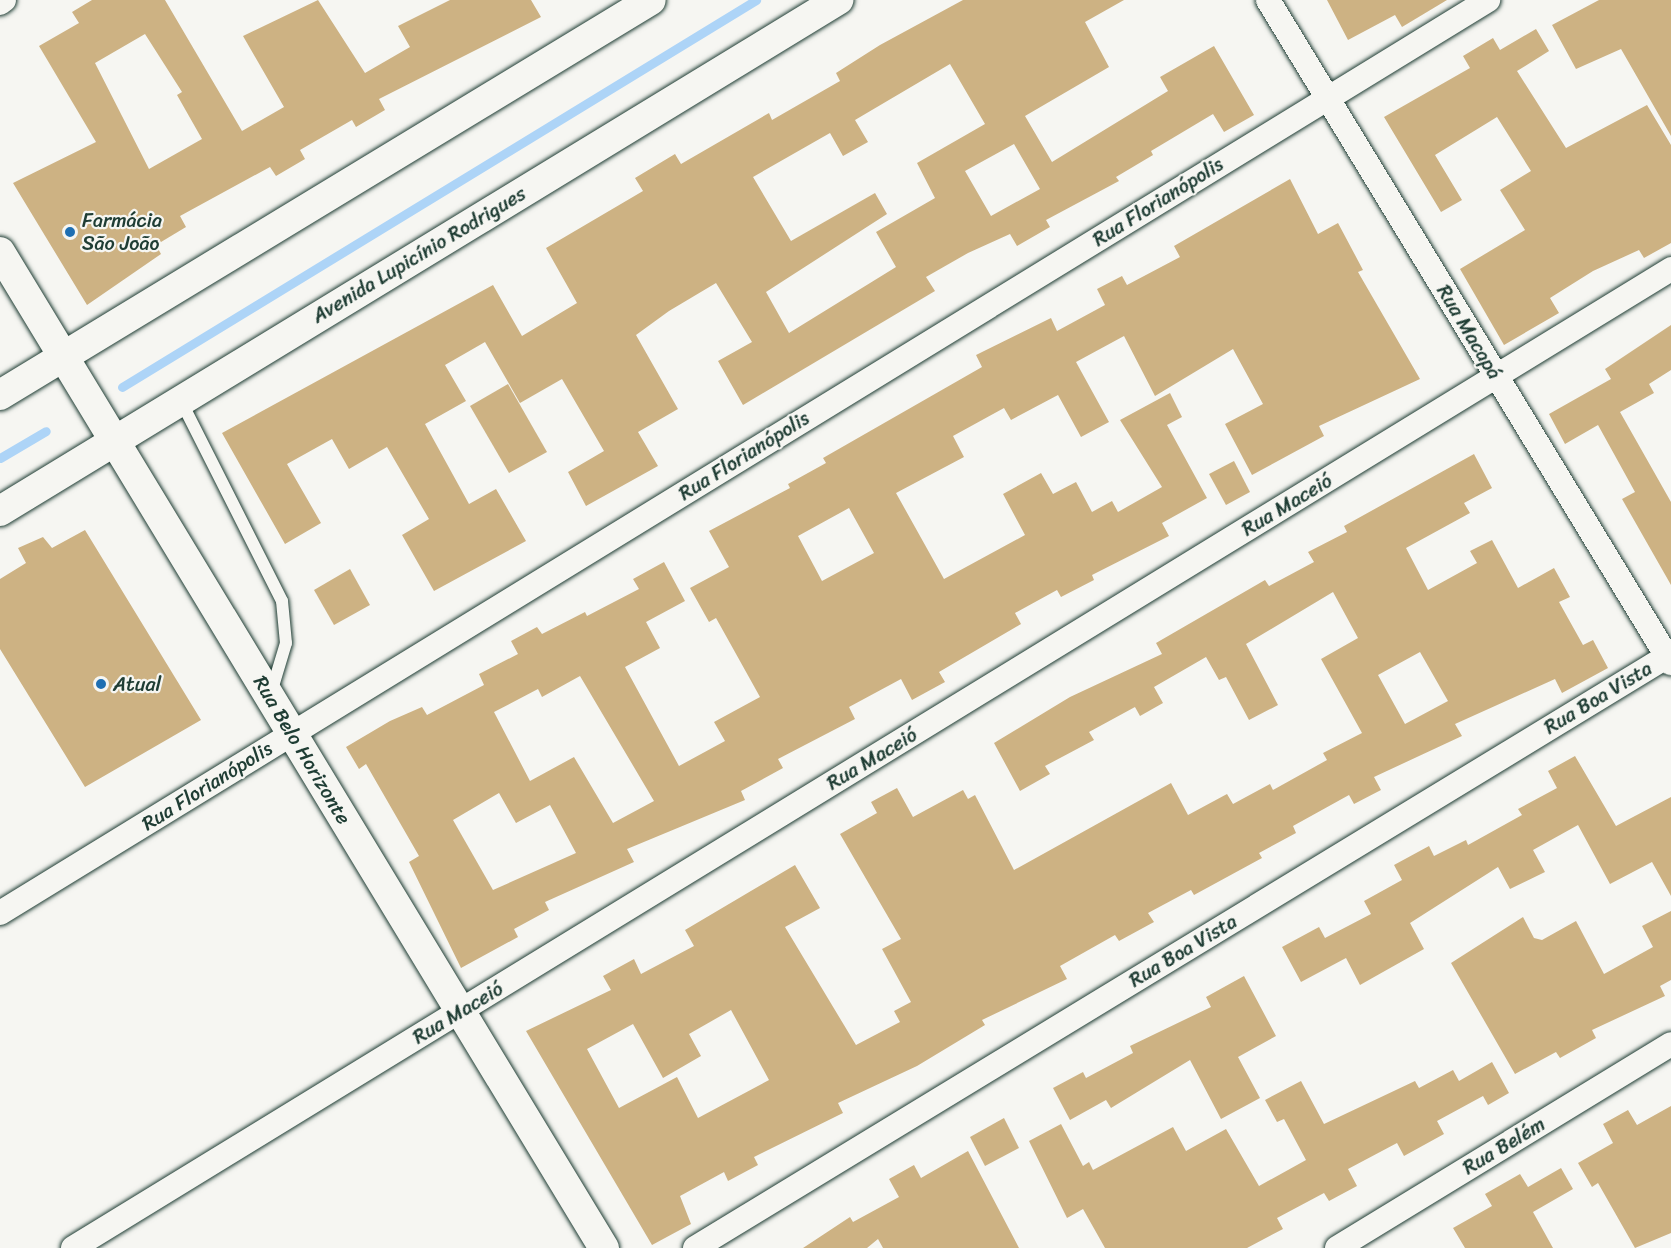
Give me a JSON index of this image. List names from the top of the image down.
{
  "streets": {
    "street": [
      "Rua Florianópolis",
      "Avenida Lupicínio Rodrigues",
      "Rua Macapá",
      "Rua Maceió",
      "Rua Boa Vista",
      "Rua Belo Horizonte",
      "Rua Belém"
    ]
  },
  "crossings": [
    ["Rua Florianópolis", "Rua Macapá"],
    ["Rua Florianópolis", "Rua Belo Horizonte"],
    ["Avenida Lupicínio Rodrigues", "Rua Belo Horizonte"],
    ["Rua Macapá", "Rua Maceió"],
    ["Rua Macapá", "Rua Boa Vista"],
    ["Rua Maceió", "Rua Belo Horizonte"]
  ],
  "places": ["Farmácia São João", "Atual"]
}
